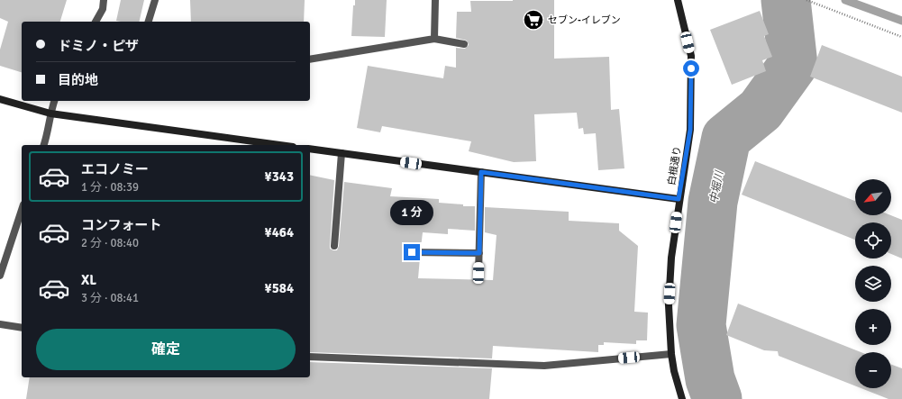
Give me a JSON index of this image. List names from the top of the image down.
{
  "streets": {
    "street": ["白根通り"]
  },
  "water": ["中堀川"],
  "places": {
    "supermarket": ["セブン-イレブン"]
  },
  "north": "bottom left",
  "page": {
    "banner": ["ドミノ・ピザ", "目的地"],
    "list": [
      {
        "name": "エコノミー",
        "note": "1 分 · 08:39",
        "value": "¥343"
      },
      {
        "name": "コンフォート",
        "note": "2 分 · 08:40",
        "value": "¥464"
      },
      {
        "name": "XL",
        "note": "3 分 · 08:41",
        "value": "¥584"
      }
    ],
    "map_buttons": ["+", "−"],
    "bubble": "1 分",
    "buttons": "確定"
  }
}
